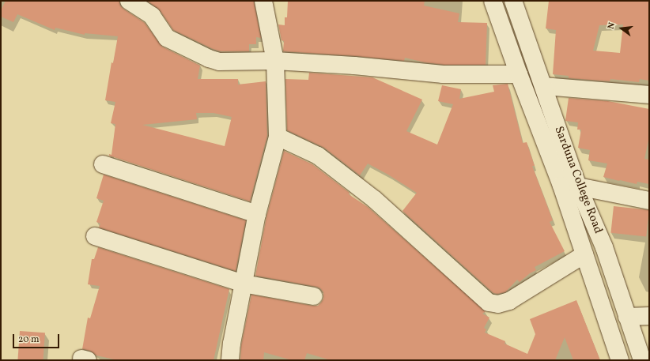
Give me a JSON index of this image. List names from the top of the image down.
{
  "streets": {
    "street": ["Sarduna College Road"]
  },
  "scale_bar": "20 m",
  "north": "left"
}
